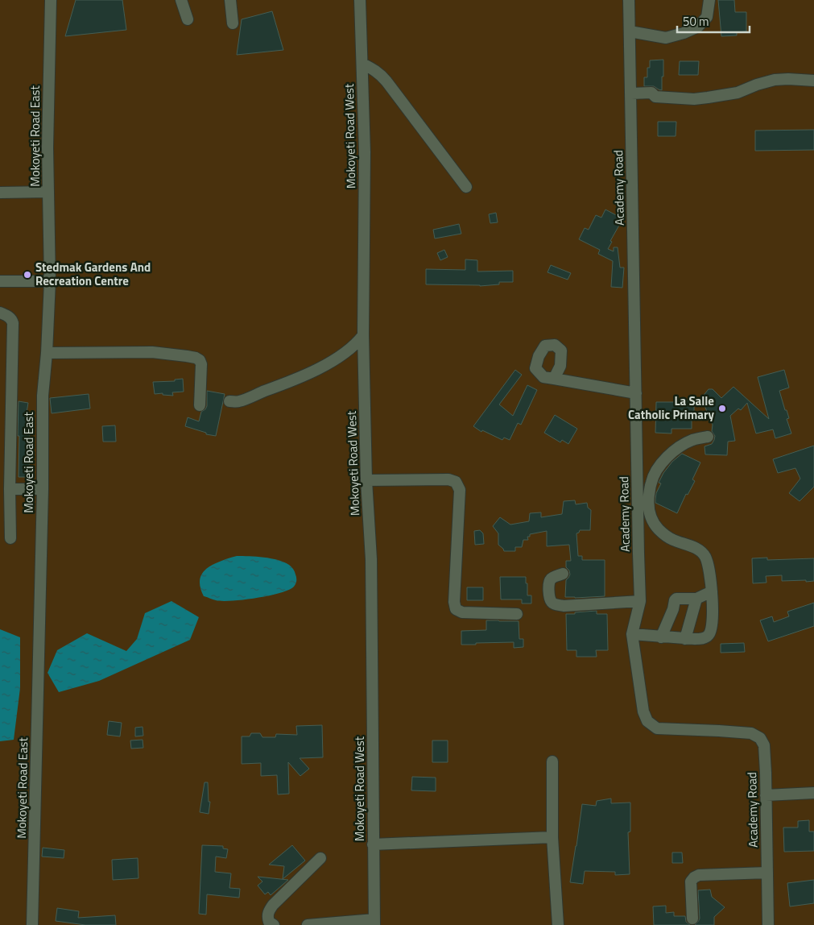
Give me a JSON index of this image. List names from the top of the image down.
{
  "streets": {
    "street": ["Mokoyeti Road East", "Mokoyeti Road West", "Academy Road"]
  },
  "places": ["Stedmak Gardens And Recreation Centre", "La Salle Catholic Primary"],
  "scale_bar": "50 m"
}
